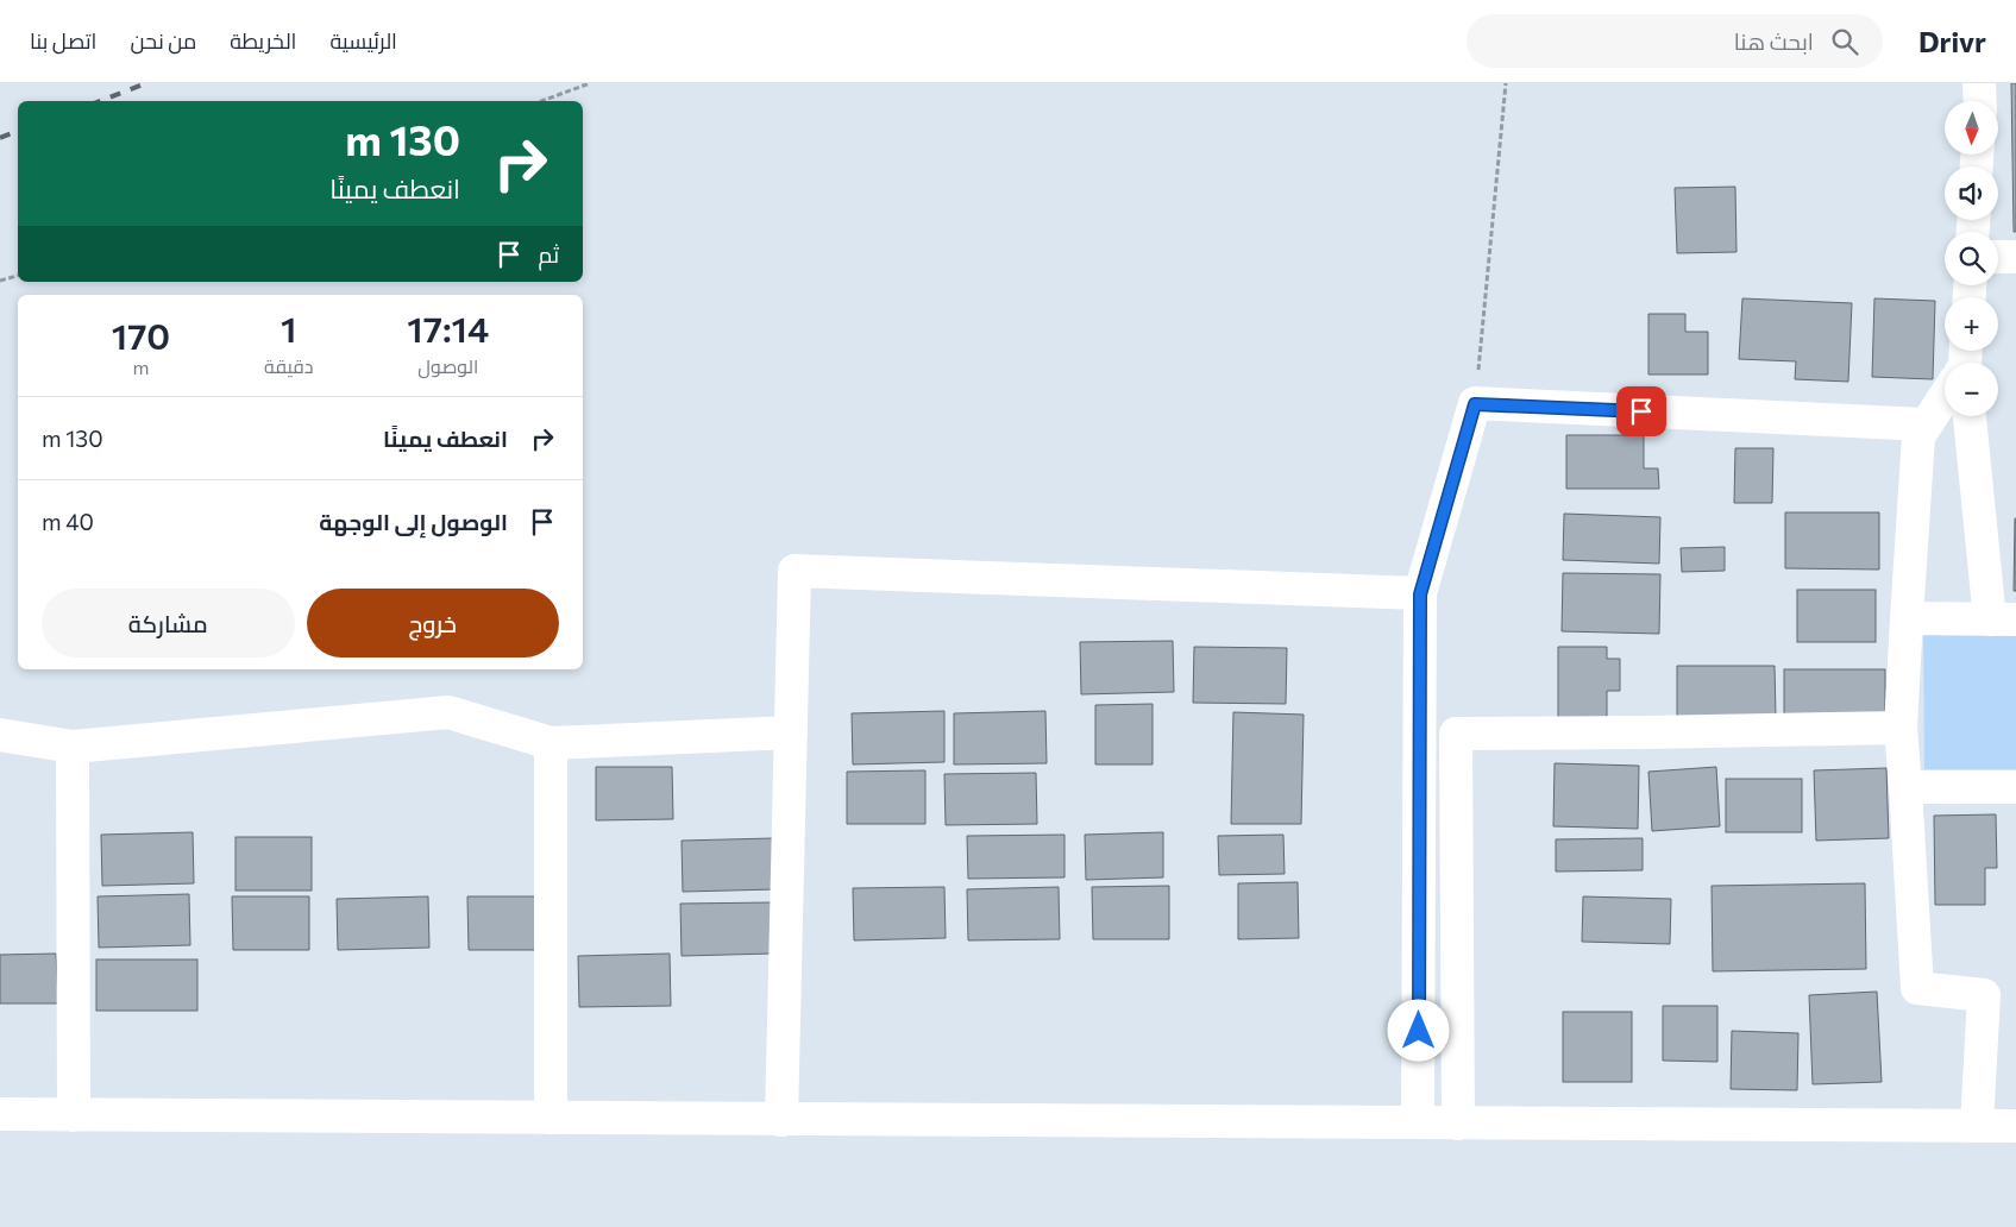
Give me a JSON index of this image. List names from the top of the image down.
{
  "north": "bottom",
  "page": {
    "header": "Drivr",
    "search": "ابحث هنا",
    "nav": [
      "الرئيسية",
      "الخريطة",
      "من نحن",
      "اتصل بنا"
    ],
    "map_buttons": ["+", "−"],
    "turn": ["130 m", "انعطف يمينًا"],
    "then": "ثم",
    "eta": [
      "17:14",
      "الوصول",
      "1",
      "دقيقة",
      "170",
      "m"
    ],
    "list": [
      {
        "name": "انعطف يمينًا",
        "value": "130 m"
      },
      {
        "name": "الوصول إلى الوجهة",
        "value": "40 m"
      }
    ],
    "buttons": ["خروج", "مشاركة"]
  }
}
